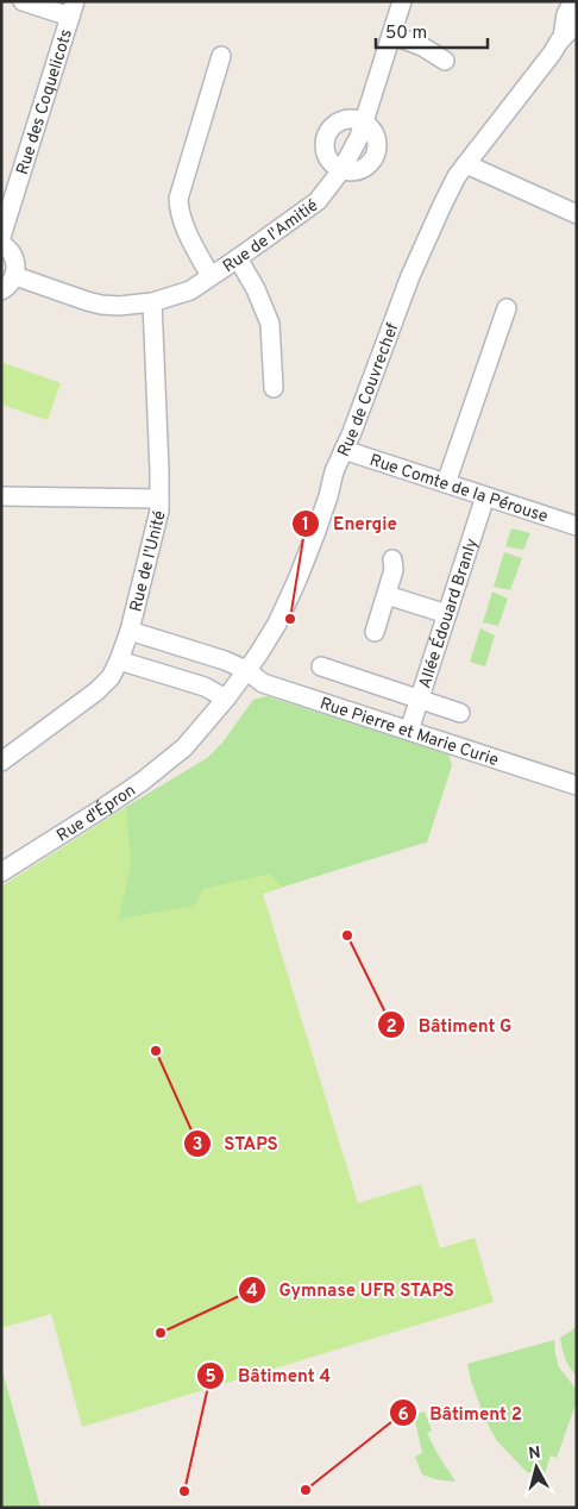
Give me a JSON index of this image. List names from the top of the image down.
{
  "streets": {
    "street": [
      "Rue des Coquelicots",
      "Rue de l'Amitié",
      "Rue de Couvrechef",
      "Rue Comte de la Pérouse",
      "Rue de l'Unité",
      "Allée Édouard Branly",
      "Rue Pierre et Marie Curie",
      "Rue d'Épron"
    ]
  },
  "crossings": [
    ["Rue de l'Amitié", "Rue de l'Unité"],
    ["Rue de Couvrechef", "Rue Comte de la Pérouse"],
    ["Rue de Couvrechef", "Rue Pierre et Marie Curie"],
    ["Rue de Couvrechef", "Rue d'Épron"],
    ["Rue Comte de la Pérouse", "Allée Édouard Branly"],
    ["Rue de l'Unité", "Rue Pierre et Marie Curie"],
    ["Allée Édouard Branly", "Rue Pierre et Marie Curie"]
  ],
  "places": [
    "Energie",
    "Bâtiment G",
    "STAPS",
    "Gymnase UFR STAPS",
    "Bâtiment 2",
    "Bâtiment 4"
  ],
  "scale_bar": "50 m",
  "north": "top"
}
